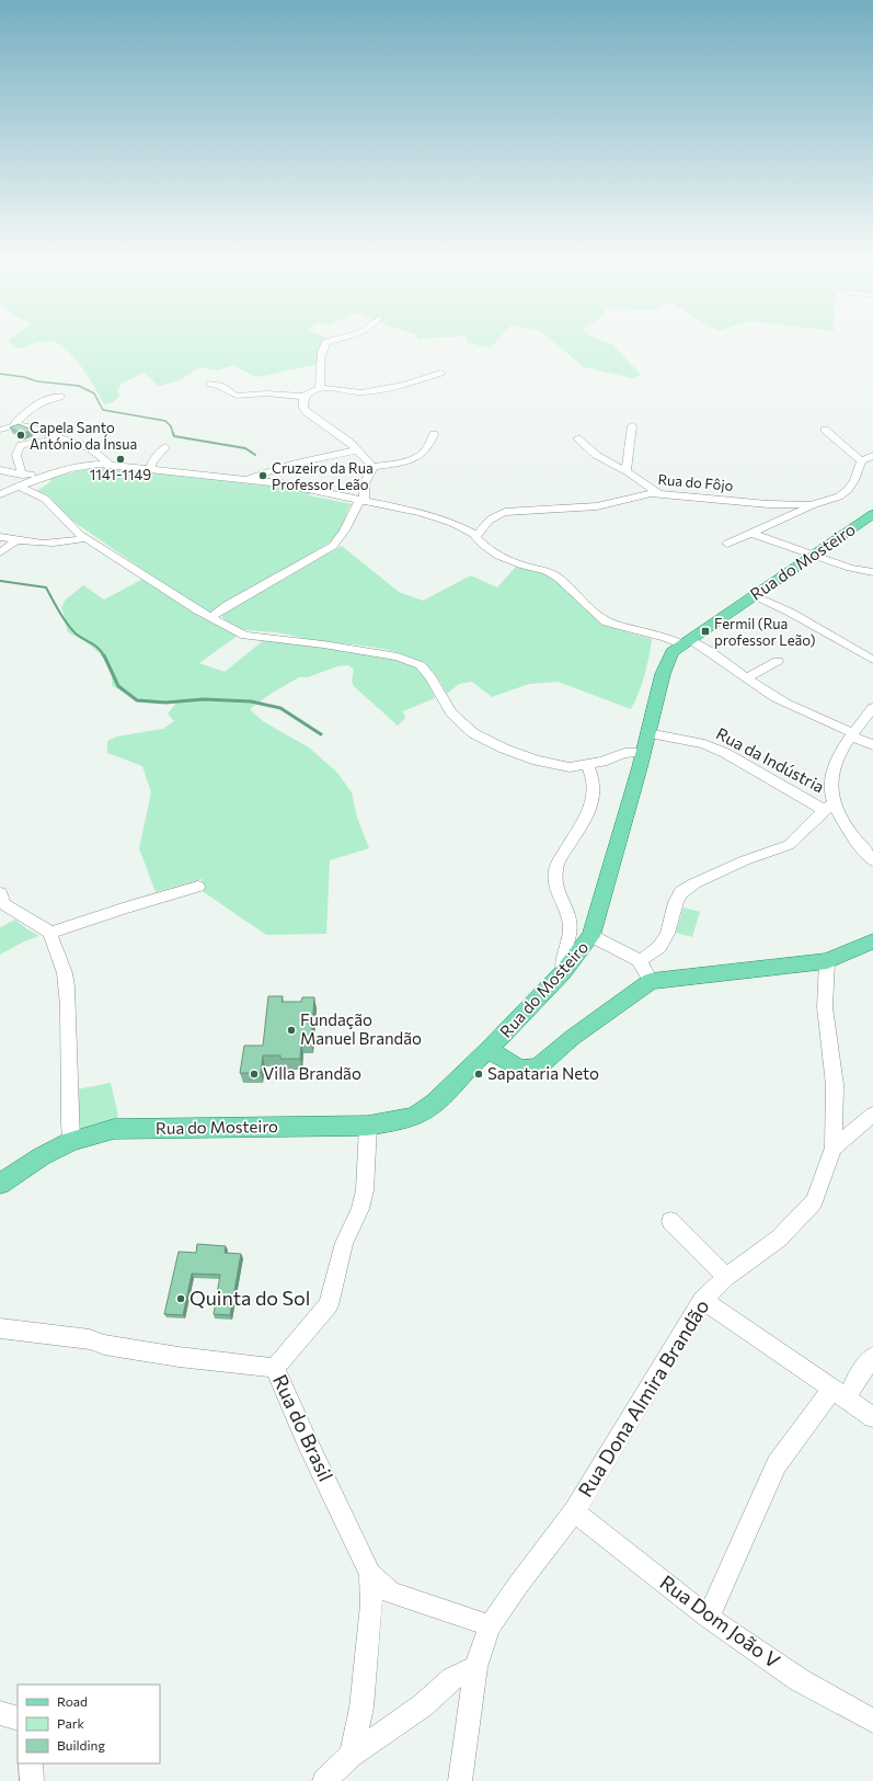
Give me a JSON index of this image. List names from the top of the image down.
{
  "streets": {
    "main road": ["Rua do Mosteiro"],
    "street": [
      "Rua do Fôjo",
      "Rua da Indústria",
      "Rua Dona Almira Brandão",
      "Rua do Brasil",
      "Rua Dom João V"
    ]
  },
  "crossings": [
    ["Rua do Mosteiro", "Rua da Indústria"],
    ["Rua Dona Almira Brandão", "Rua Dom João V"]
  ],
  "places": {
    "other": [
      "Capela Santo António da Ínsua",
      "1141-1149",
      "Cruzeiro da Rua Professor Leão",
      "Fundação Manuel Brandão",
      "Villa Brandão",
      "Sapataria Neto",
      "Quinta do Sol"
    ],
    "transit": ["Fermil (Rua professor Leão)"]
  },
  "legend": ["Road", "Park", "Building"]
}
